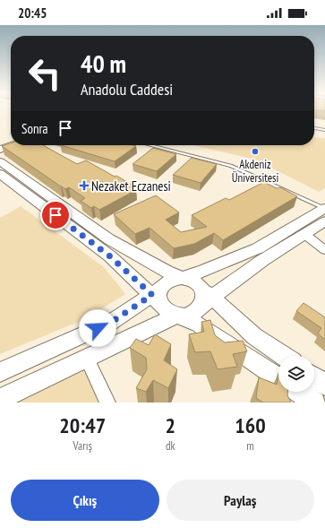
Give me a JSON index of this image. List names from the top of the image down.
{
  "places": {
    "other": ["Akdeniz Üniversitesi"],
    "health": ["Nezaket Eczanesi"]
  },
  "page": {
    "status": "20:45",
    "turn": ["40 m", "Anadolu Caddesi"],
    "then": "Sonra",
    "eta": [
      "20:47",
      "Varış",
      "2",
      "dk",
      "160",
      "m"
    ],
    "buttons": ["Çıkış", "Paylaş"]
  }
}
